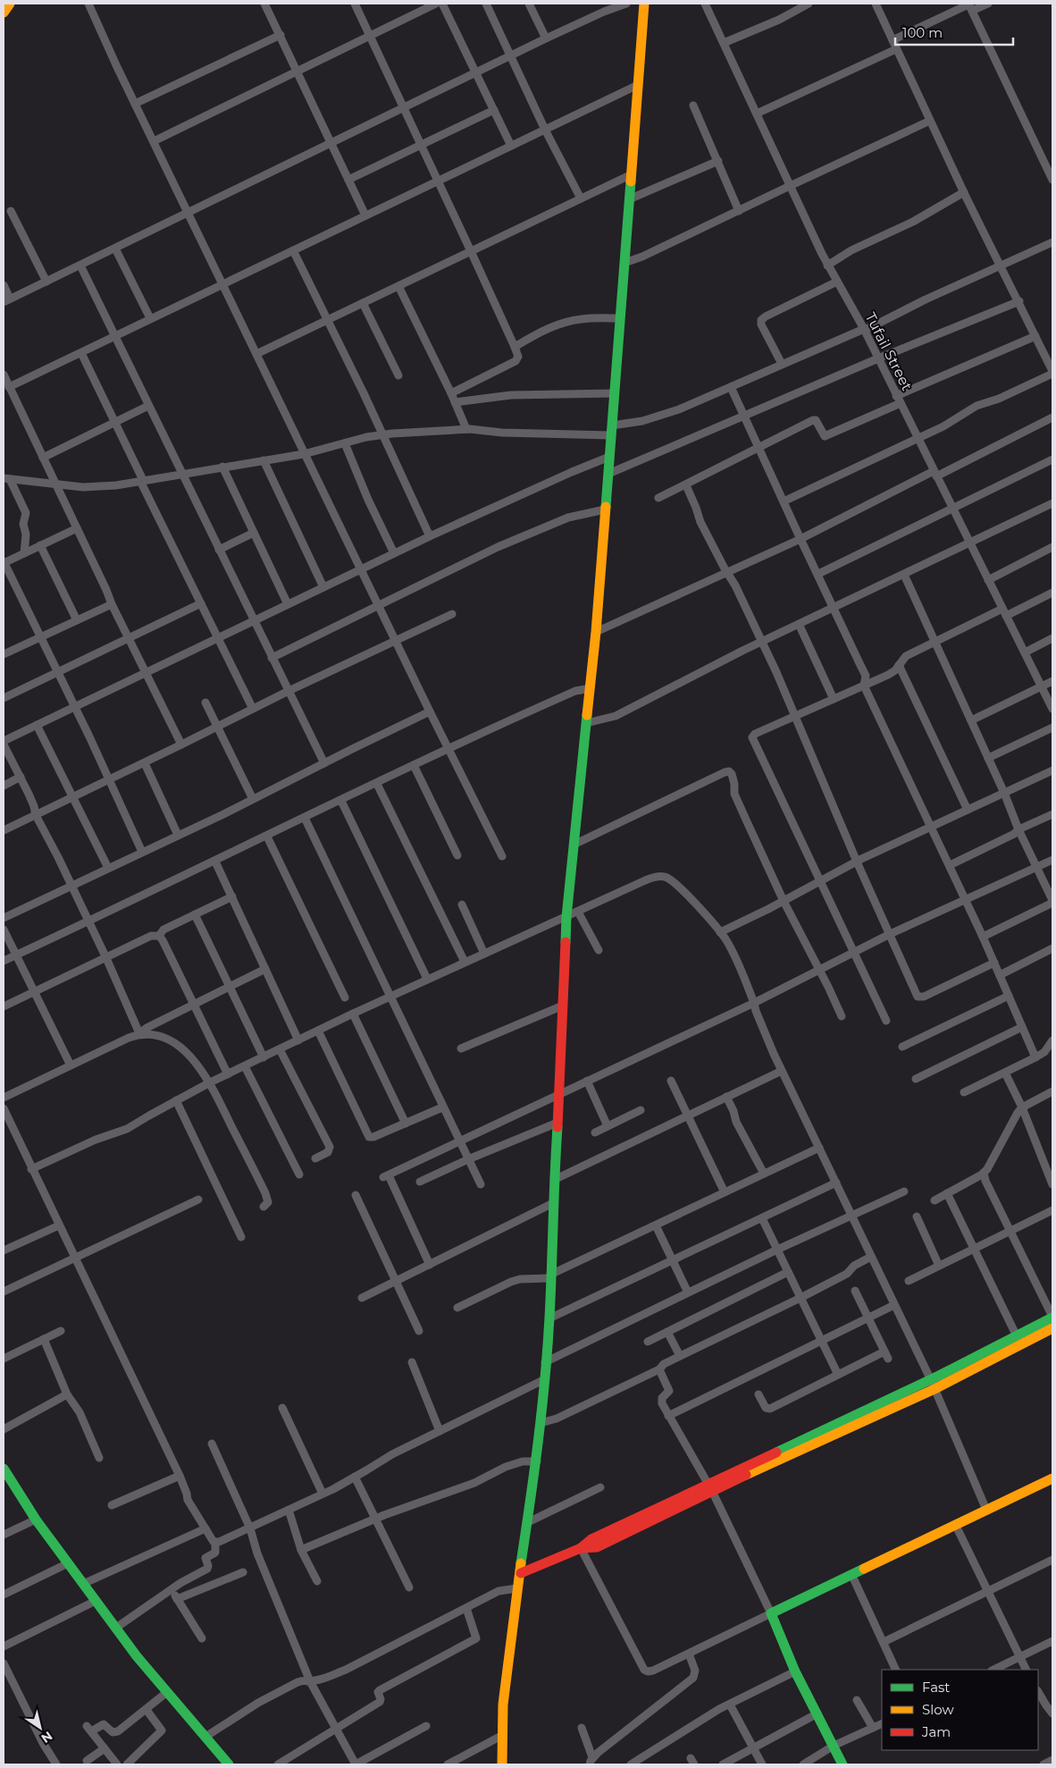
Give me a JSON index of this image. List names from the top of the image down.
{
  "streets": {
    "street": ["Tufail Street"]
  },
  "legend": ["Fast", "Slow", "Jam"],
  "scale_bar": "100 m",
  "north": "bottom right"
}
